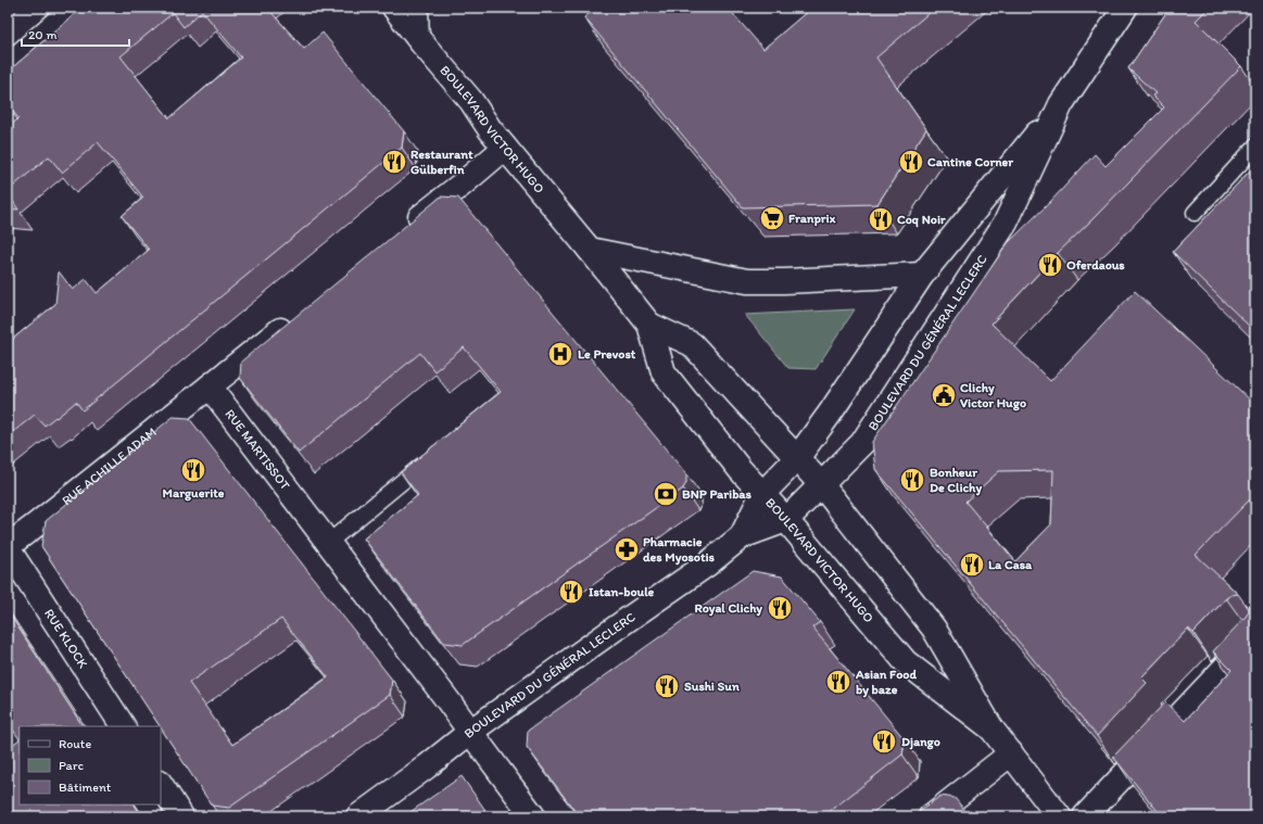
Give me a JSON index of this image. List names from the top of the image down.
{
  "streets": {
    "main road": [
      "BOULEVARD VICTOR HUGO",
      "BOULEVARD DU GÉNÉRAL LECLERC",
      "RUE MARTISSOT",
      "RUE ACHILLE ADAM",
      "RUE KLOCK"
    ]
  },
  "crossings": [
    ["BOULEVARD VICTOR HUGO", "BOULEVARD DU GÉNÉRAL LECLERC"],
    ["BOULEVARD DU GÉNÉRAL LECLERC", "RUE MARTISSOT"],
    ["RUE MARTISSOT", "RUE ACHILLE ADAM"],
    ["RUE ACHILLE ADAM", "RUE KLOCK"]
  ],
  "places": {
    "restaurant": [
      "Restaurant Gülberfin",
      "Cantine Corner",
      "Coq Noir",
      "Oferdaous",
      "Marguerite",
      "Bonheur De Clichy",
      "La Casa",
      "Istan-boule",
      "Royal Clichy",
      "Asian Food by baze",
      "Sushi Sun",
      "Django"
    ],
    "supermarket": ["Franprix"],
    "hospital": ["Le Prevost"],
    "public building": ["Clichy Victor Hugo"],
    "bank": ["BNP Paribas"],
    "pharmacy": ["Pharmacie des Myosotis"]
  },
  "legend": ["Route", "Parc", "Bâtiment"],
  "scale_bar": "20 m"
}
